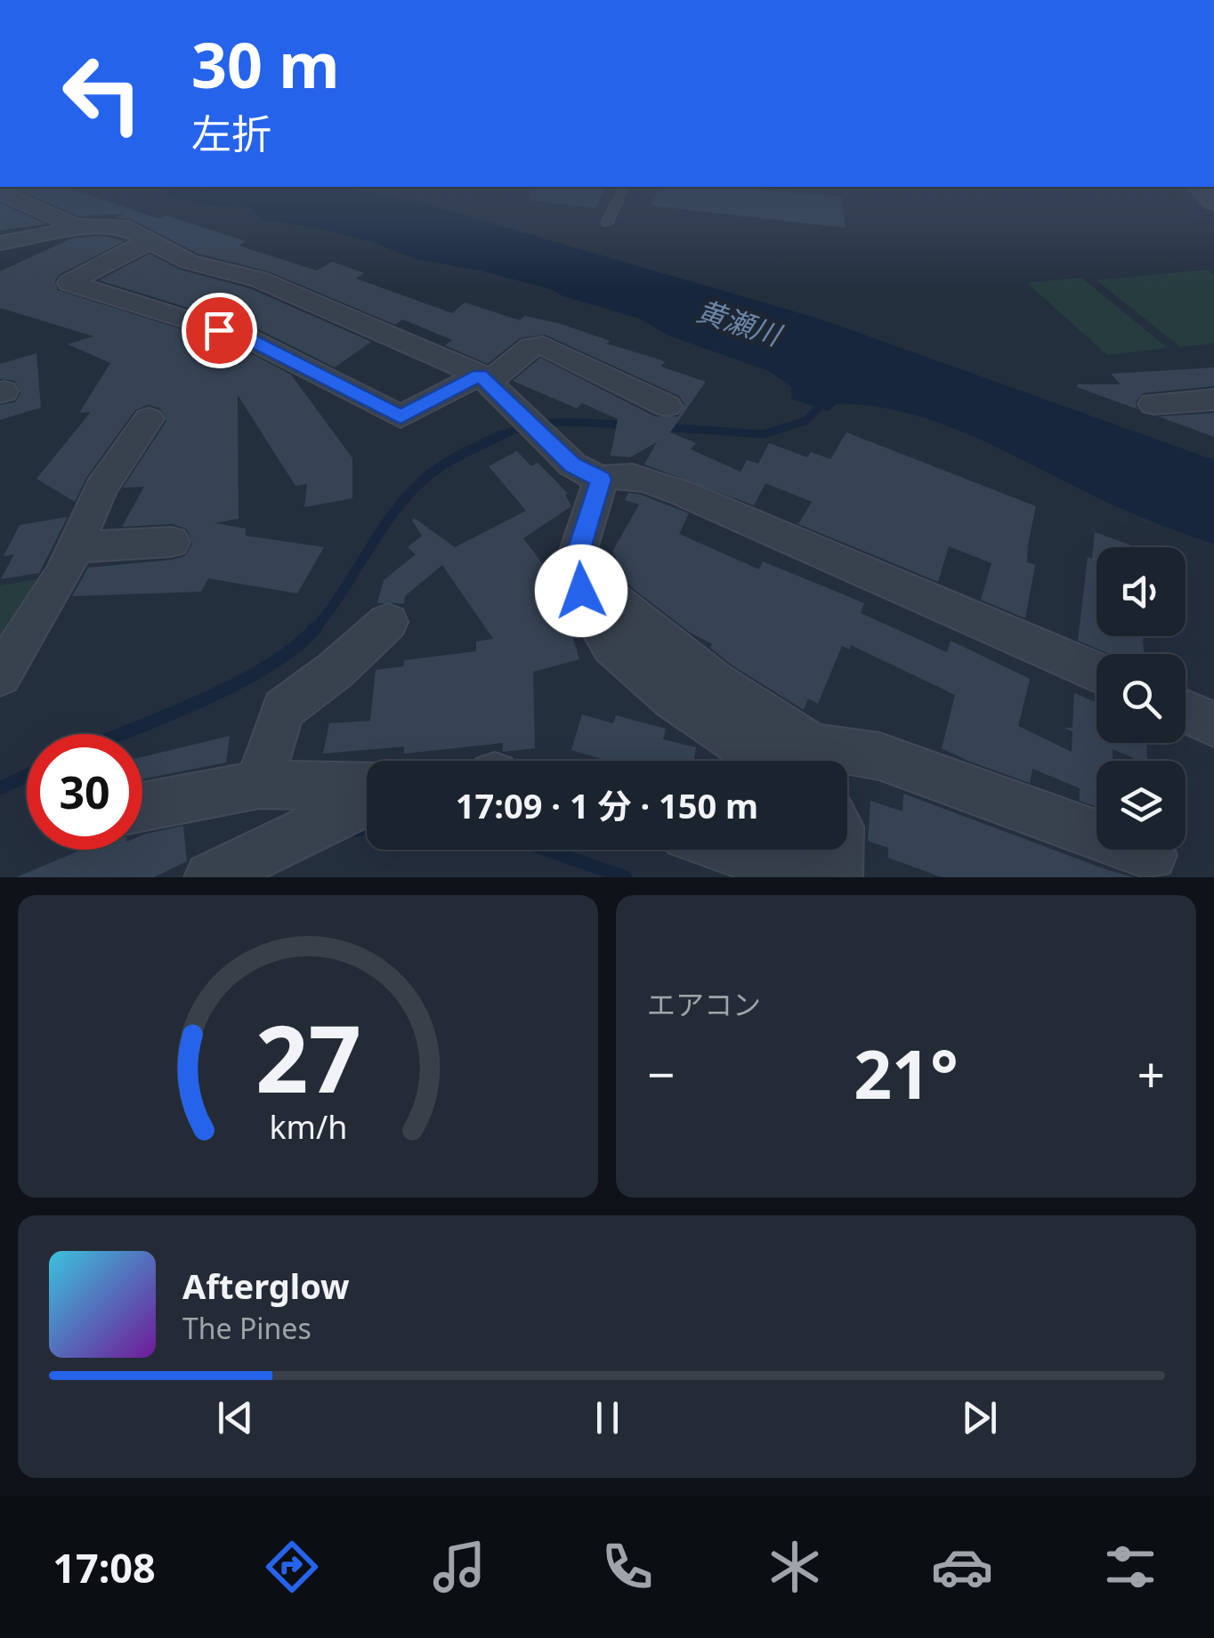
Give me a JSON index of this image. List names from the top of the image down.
{
  "water": ["黄瀬川"],
  "page": {
    "turn": ["30 m", "左折"],
    "limit": "30",
    "trip": "17:09 · 1 分 · 150 m",
    "tile": "エアコン",
    "heat": ["−", "21°", "+"],
    "song": ["Afterglow", "The Pines"],
    "tabs": "17:08",
    "gauge": ["27", "km/h"]
  }
}
